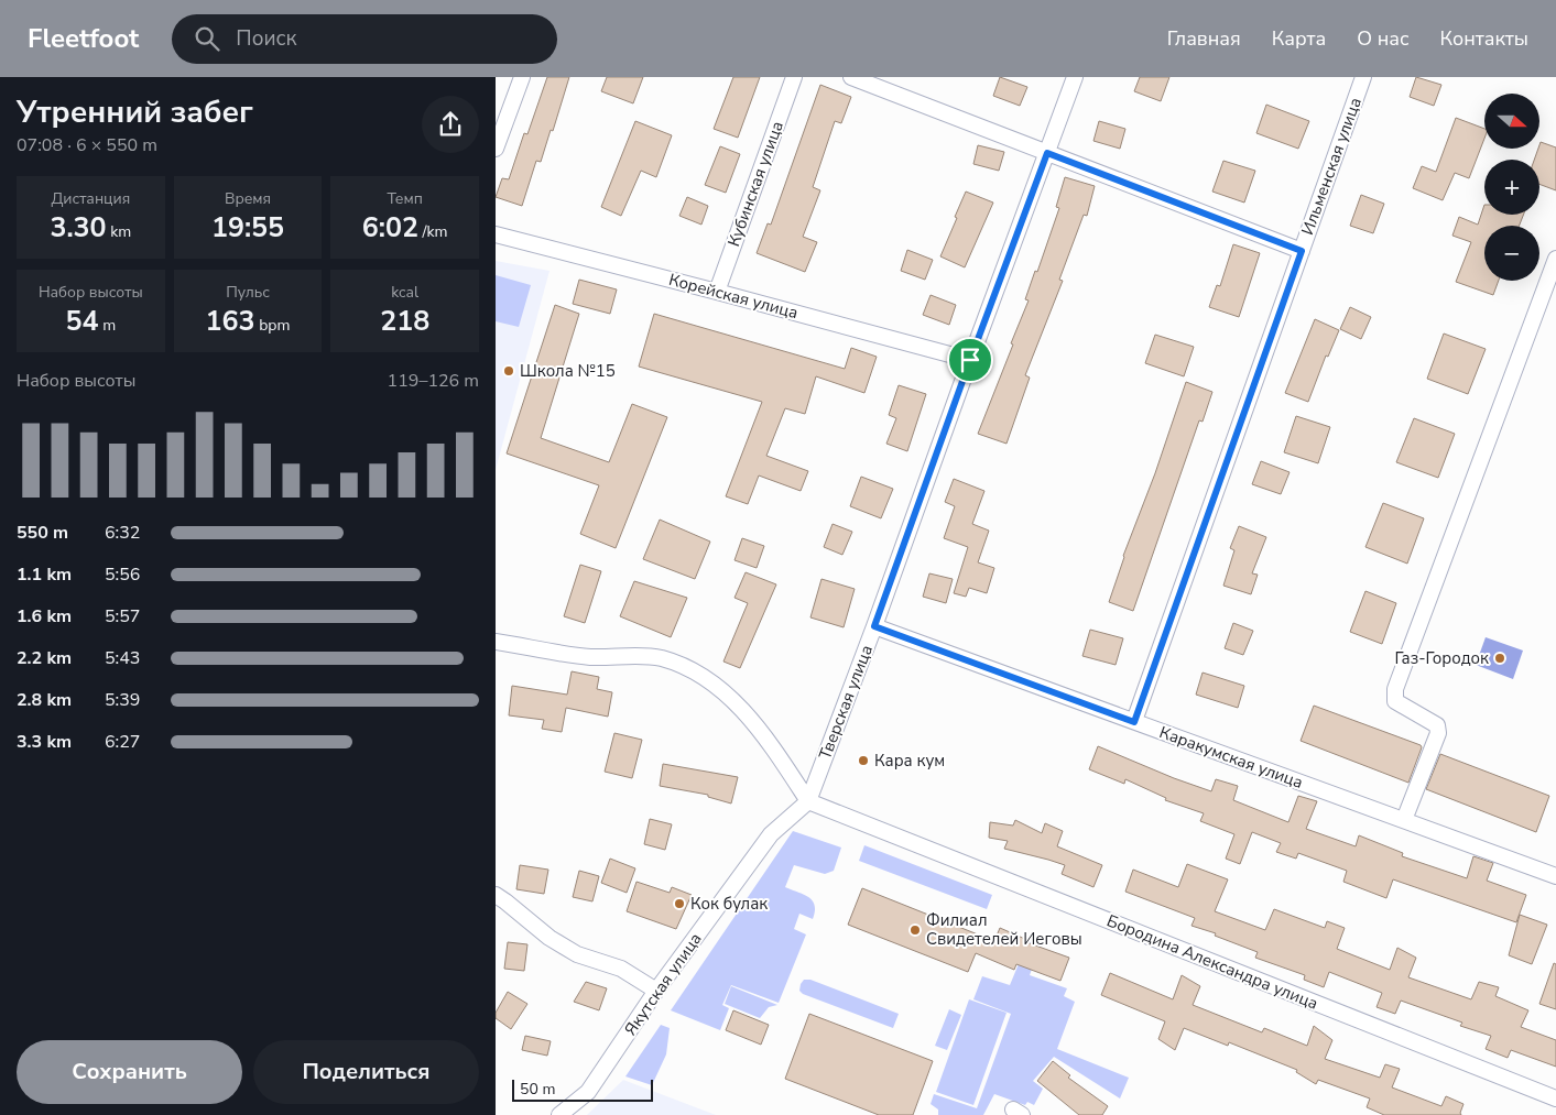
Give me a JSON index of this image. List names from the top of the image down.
{
  "streets": {
    "street": [
      "Ильменская улица",
      "Кубинская улица",
      "Корейская улица",
      "Тверская улица",
      "Каракумская улица",
      "Бородина Александра улица",
      "Якутская улица"
    ]
  },
  "crossings": [
    ["Ильменская улица", "Каракумская улица"],
    ["Кубинская улица", "Корейская улица"],
    ["Корейская улица", "Тверская улица"],
    ["Тверская улица", "Каракумская улица"],
    ["Тверская улица", "Бородина Александра улица"],
    ["Тверская улица", "Якутская улица"],
    ["Бородина Александра улица", "Якутская улица"]
  ],
  "places": [
    "Школа №15",
    "Газ-Городок",
    "Кара кум",
    "Кок булак",
    "Филиал Свидетелей Иеговы"
  ],
  "scale_bar": "50 m",
  "north": "right",
  "page": {
    "header": "Fleetfoot",
    "search": "Поиск",
    "nav": [
      "Главная",
      "Карта",
      "О нас",
      "Контакты"
    ],
    "heading": ["Утренний забег", "07:08 · 6 × 550 m"],
    "map_buttons": ["+", "−"],
    "stats": [
      ["Дистанция", "3.30 km"],
      ["Время", "19:55"],
      ["Темп", "6:02 /km"],
      ["Набор высоты", "54 m"],
      ["Пульс", "163 bpm"],
      ["kcal", "218"]
    ],
    "chart": ["Набор высоты", "119–126 m"],
    "list": [
      {
        "name": "550 m",
        "note": "6:32"
      },
      {
        "name": "1.1 km",
        "note": "5:56"
      },
      {
        "name": "1.6 km",
        "note": "5:57"
      },
      {
        "name": "2.2 km",
        "note": "5:43"
      },
      {
        "name": "2.8 km",
        "note": "5:39"
      },
      {
        "name": "3.3 km",
        "note": "6:27"
      }
    ],
    "buttons": ["Сохранить", "Поделиться"],
    "scale": "50 m"
  }
}
